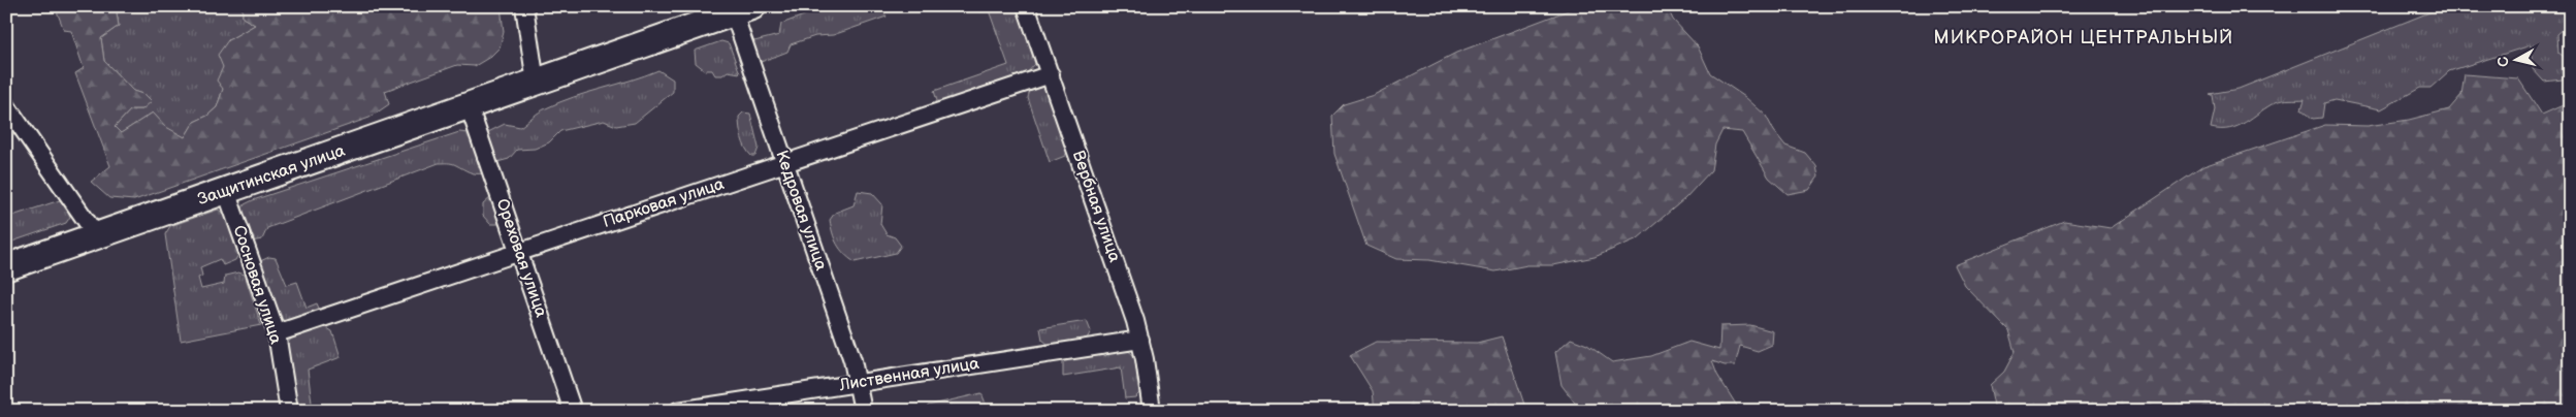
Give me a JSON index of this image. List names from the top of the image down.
{
  "streets": {
    "main road": ["Защитинская улица"],
    "street": [
      "Парковая улица",
      "Вербная улица",
      "Кедровая улица",
      "Ореховая улица",
      "Сосновая улица",
      "Лиственная улица"
    ]
  },
  "crossings": [
    ["Защитинская улица", "Кедровая улица"],
    ["Защитинская улица", "Ореховая улица"],
    ["Защитинская улица", "Сосновая улица"],
    ["Парковая улица", "Вербная улица"],
    ["Парковая улица", "Кедровая улица"],
    ["Парковая улица", "Ореховая улица"],
    ["Парковая улица", "Сосновая улица"],
    ["Вербная улица", "Лиственная улица"],
    ["Кедровая улица", "Лиственная улица"]
  ],
  "districts": ["МИКРОРАЙОН ЦЕНТРАЛЬНЫЙ"],
  "north": "left"
}
